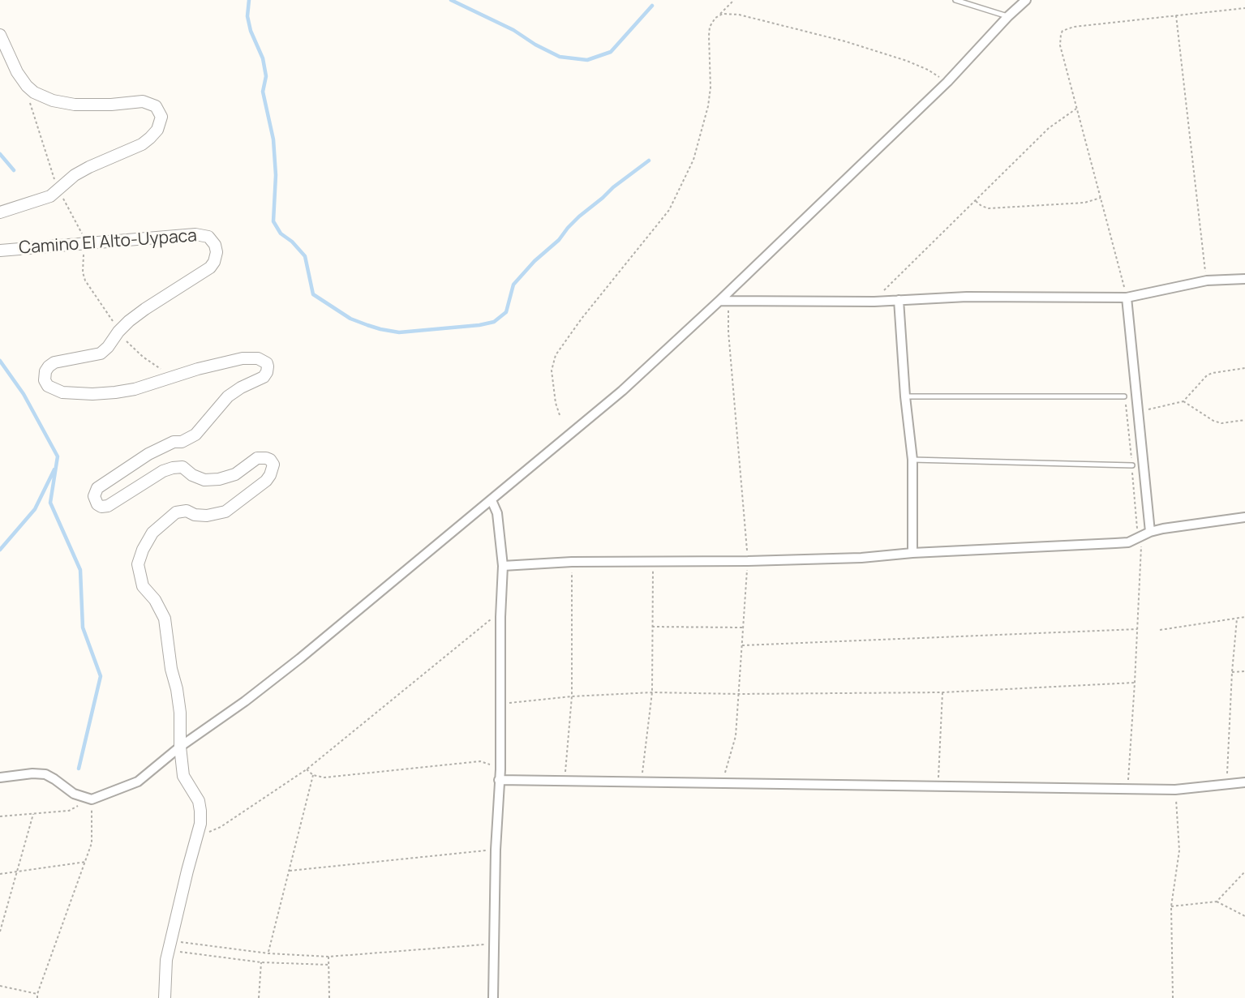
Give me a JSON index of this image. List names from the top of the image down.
{
  "streets": {
    "street": ["Camino El Alto-Uypaca"]
  }
}
